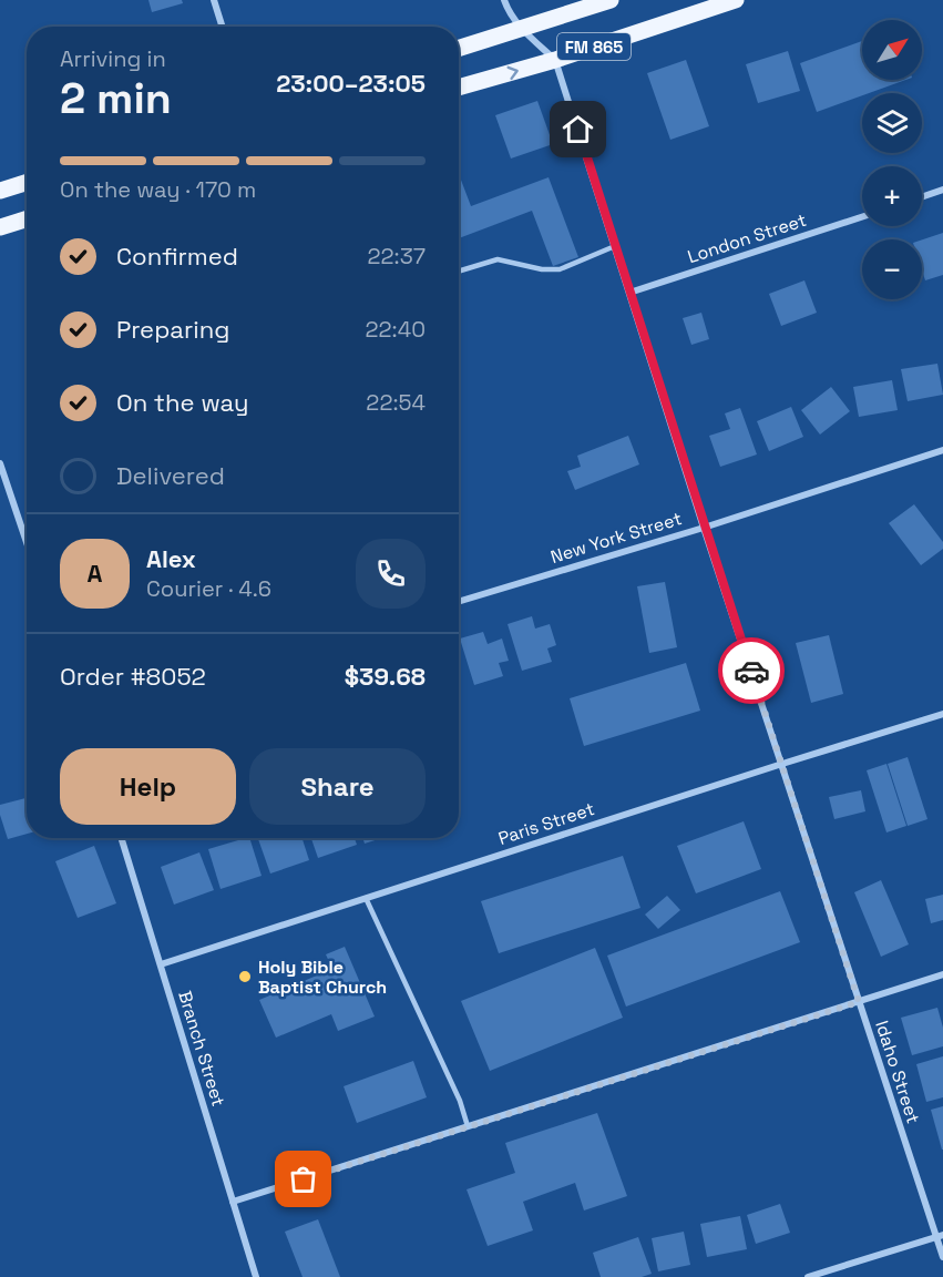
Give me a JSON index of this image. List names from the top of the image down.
{
  "streets": {
    "main road": ["FM 865"],
    "street": [
      "London Street",
      "New York Street",
      "Paris Street",
      "Branch Street",
      "Idaho Street"
    ]
  },
  "crossings": [
    ["FM 865", "Idaho Street"],
    ["London Street", "Idaho Street"],
    ["New York Street", "Idaho Street"],
    ["Paris Street", "Branch Street"],
    ["Paris Street", "Idaho Street"]
  ],
  "places": ["Holy Bible Baptist Church"],
  "north": "top right",
  "page": {
    "map_buttons": ["+", "−"],
    "heading": ["2 min", "Arriving in", "23:00–23:05"],
    "panel": [
      "Alex",
      "Courier · 4.6",
      "Order #8052",
      "$39.68"
    ],
    "bar": "On the way · 170 m",
    "list": [
      ["Confirmed", "22:37"],
      ["Preparing", "22:40"],
      ["On the way", "22:54"],
      "Delivered"
    ],
    "round": "A",
    "buttons": ["Help", "Share"]
  }
}
